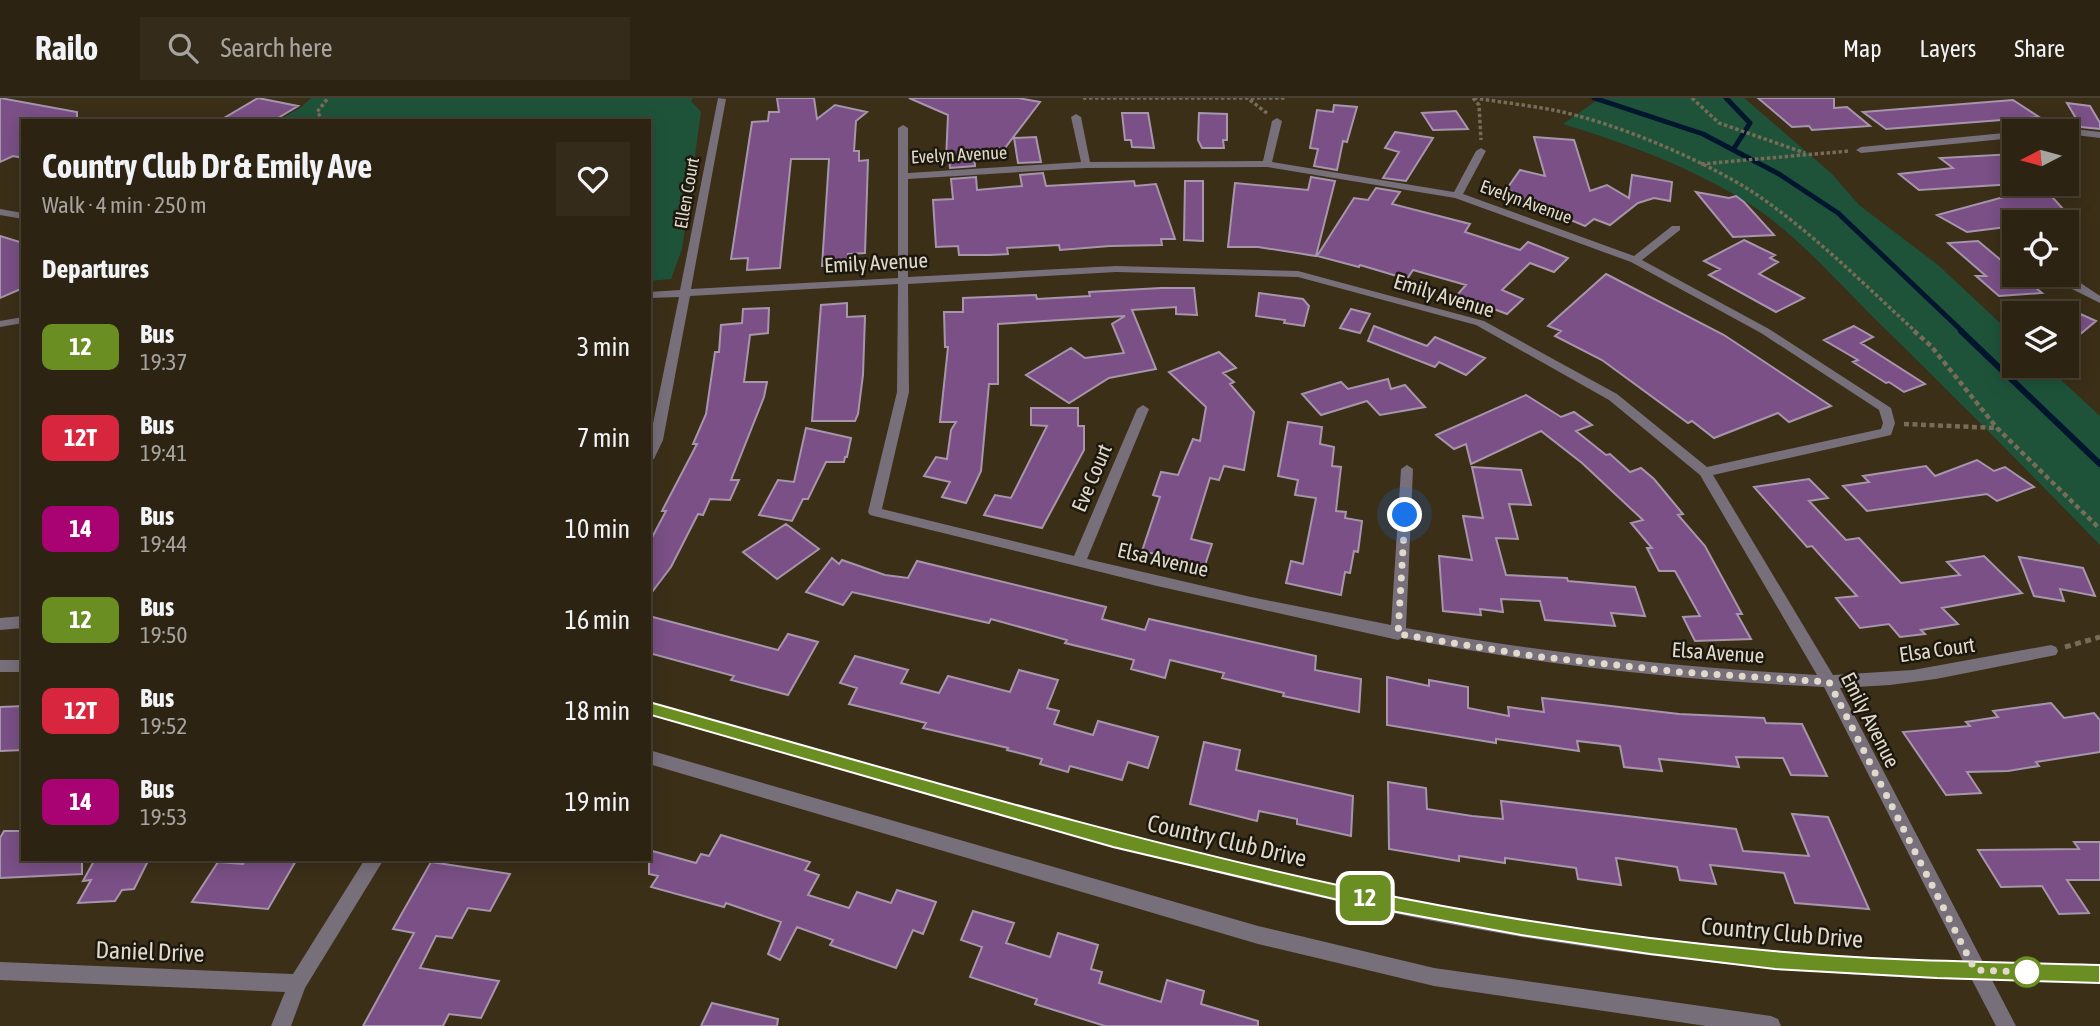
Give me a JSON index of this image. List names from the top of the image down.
{
  "streets": {
    "street": [
      "Evelyn Avenue",
      "Ellen Court",
      "Emily Avenue",
      "Eve Court",
      "Elsa Avenue",
      "Elsa Court",
      "Country Club Drive",
      "Daniel Drive"
    ]
  },
  "crossings": [
    ["Evelyn Avenue", "Elsa Avenue"],
    ["Ellen Court", "Emily Avenue"],
    ["Emily Avenue", "Elsa Avenue"],
    ["Emily Avenue", "Elsa Court"],
    ["Emily Avenue", "Country Club Drive"],
    ["Eve Court", "Elsa Avenue"],
    ["Elsa Avenue", "Elsa Court"]
  ],
  "lines": ["bus line 12"],
  "north": "left",
  "page": {
    "header": "Railo",
    "search": "Search here",
    "nav": ["Map", "Layers", "Share"],
    "on_map": "12",
    "heading": [
      ["Country Club Dr & Emily Ave", "Walk · 4 min · 250 m"],
      "Departures"
    ],
    "list": [
      {
        "mark": "12",
        "name": "Bus",
        "note": "19:37",
        "value": "3 min"
      },
      {
        "mark": "12T",
        "name": "Bus",
        "note": "19:41",
        "value": "7 min"
      },
      {
        "mark": "14",
        "name": "Bus",
        "note": "19:44",
        "value": "10 min"
      },
      {
        "mark": "12",
        "name": "Bus",
        "note": "19:50",
        "value": "16 min"
      },
      {
        "mark": "12T",
        "name": "Bus",
        "note": "19:52",
        "value": "18 min"
      },
      {
        "mark": "14",
        "name": "Bus",
        "note": "19:53",
        "value": "19 min"
      }
    ]
  }
}
